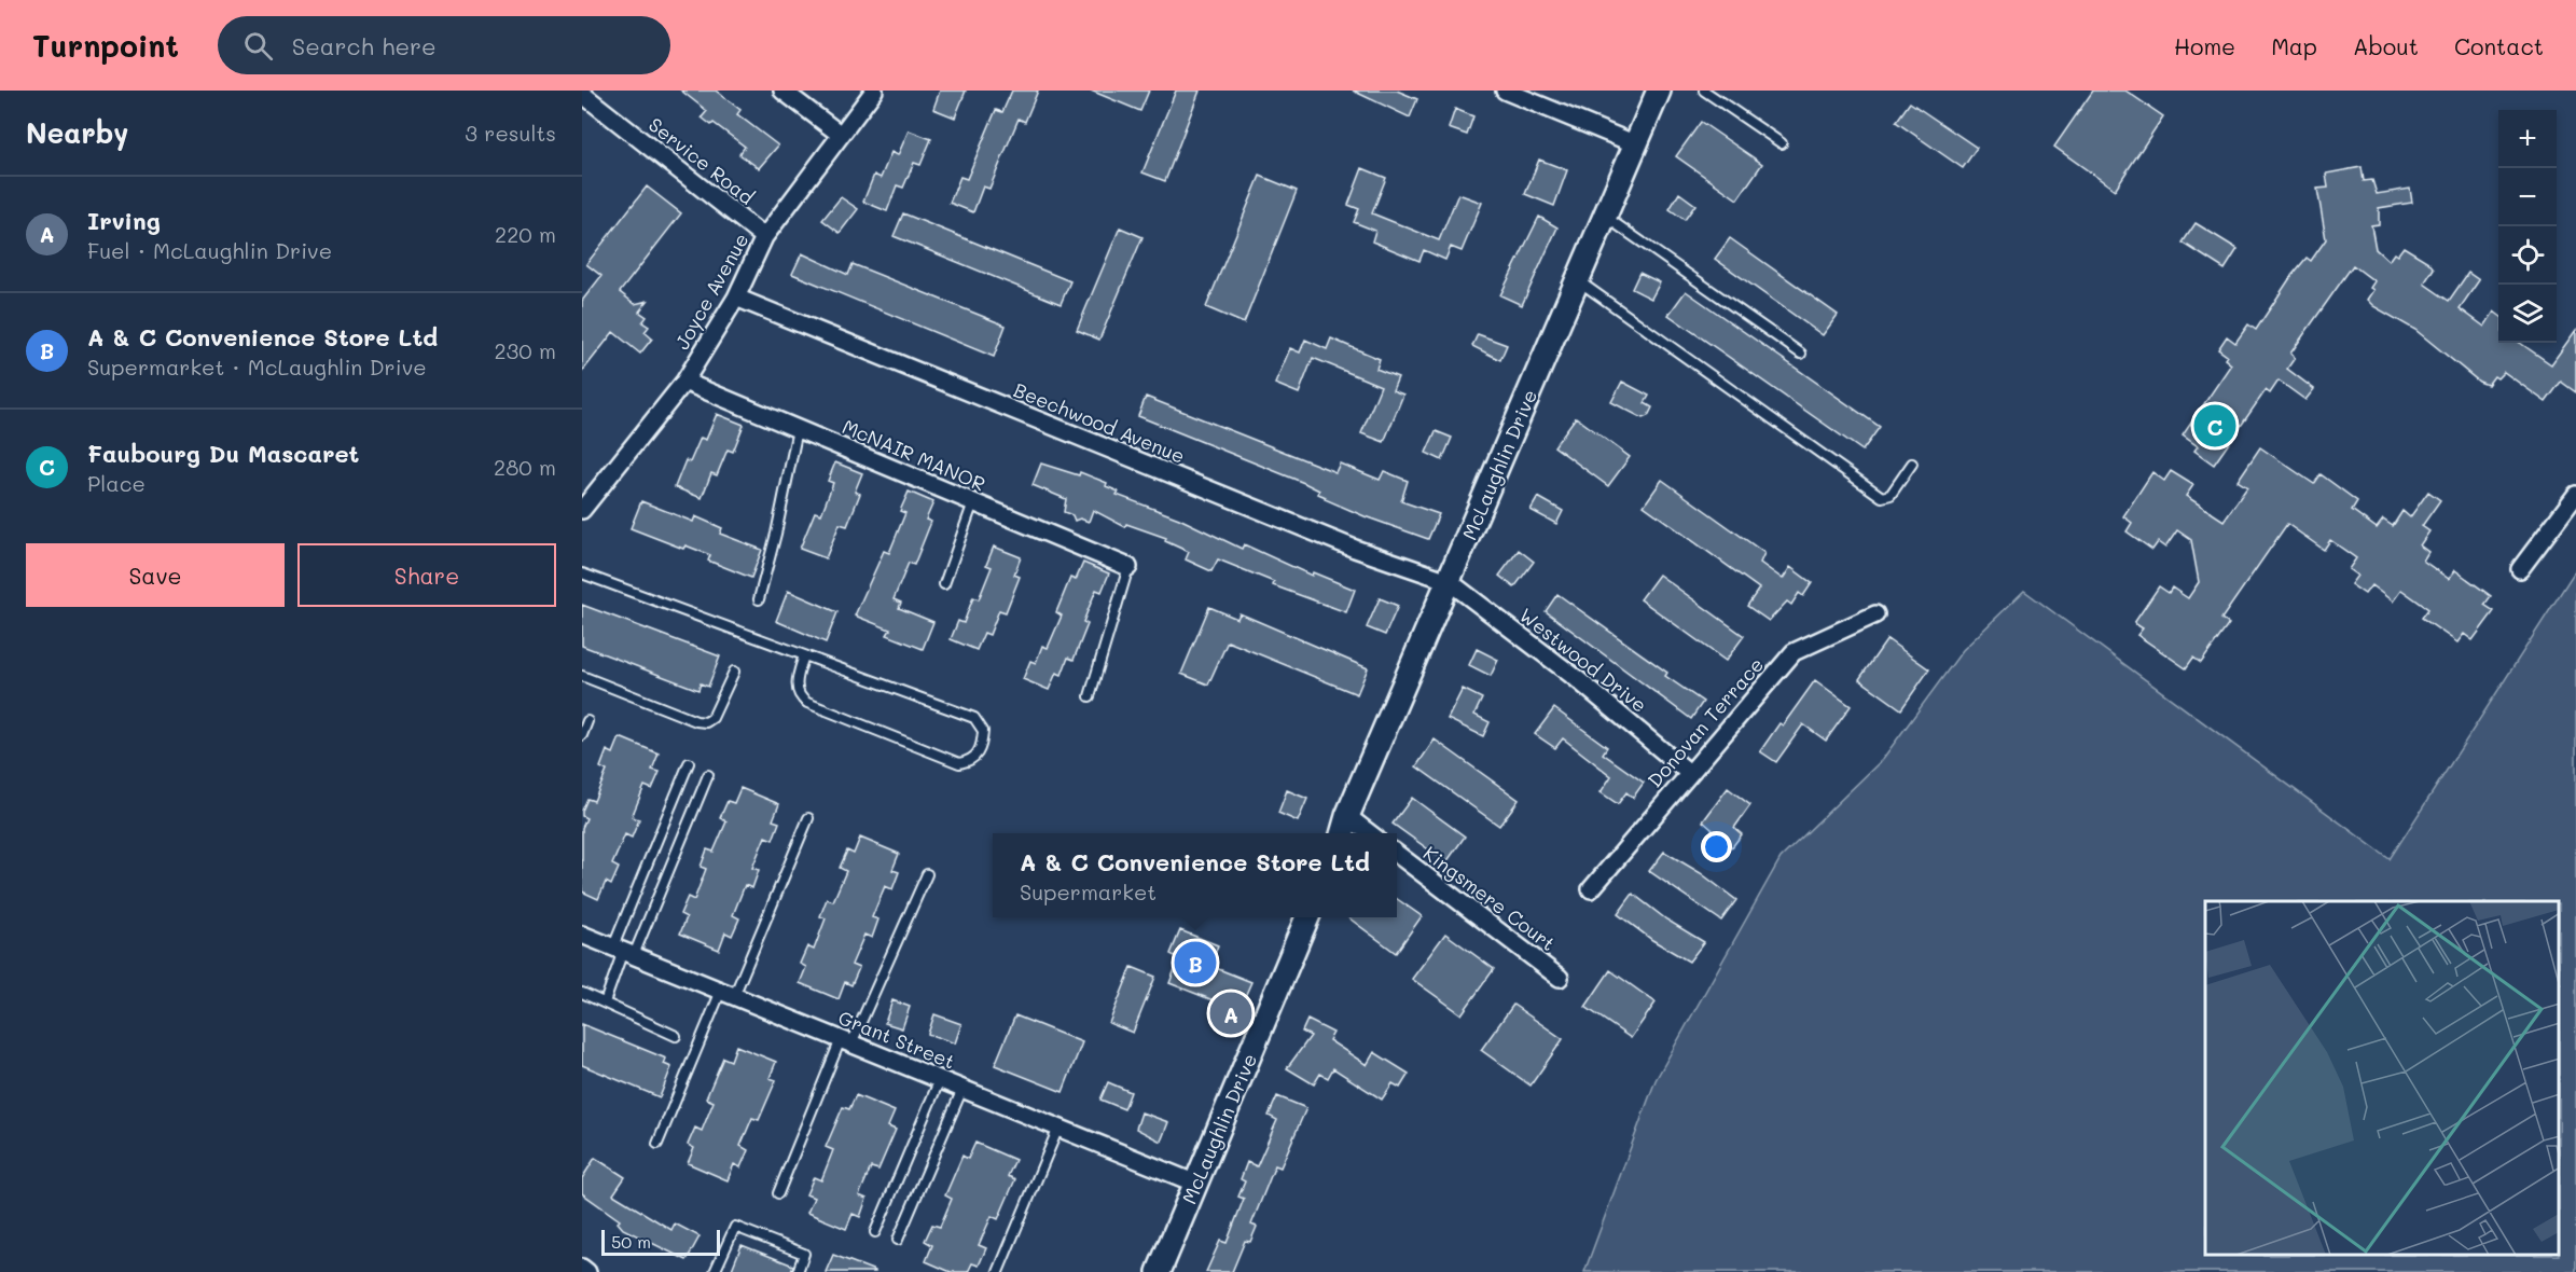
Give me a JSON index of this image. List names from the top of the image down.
{
  "streets": {
    "main road": ["McLaughlin Drive"],
    "street": [
      "Service Road",
      "Joyce Avenue",
      "Beechwood Avenue",
      "McNAIR MANOR",
      "Westwood Drive",
      "Donovan Terrace",
      "Kingsmere Court",
      "Grant Street"
    ]
  },
  "crossings": [
    ["Service Road", "Joyce Avenue"],
    ["Joyce Avenue", "Beechwood Avenue"],
    ["Joyce Avenue", "McNAIR MANOR"],
    ["Beechwood Avenue", "McLaughlin Drive"],
    ["Beechwood Avenue", "Westwood Drive"],
    ["McLaughlin Drive", "Westwood Drive"],
    ["McLaughlin Drive", "Grant Street"],
    ["Westwood Drive", "Donovan Terrace"]
  ],
  "scale_bar": "50 m",
  "page": {
    "header": "Turnpoint",
    "search": "Search here",
    "nav": [
      "Home",
      "Map",
      "About",
      "Contact"
    ],
    "heading": ["Nearby", "3 results"],
    "map_buttons": ["+", "−"],
    "list": [
      {
        "mark": "A",
        "name": "Irving",
        "note": "Fuel · McLaughlin Drive",
        "value": "220 m"
      },
      {
        "mark": "B",
        "name": "A & C Convenience Store Ltd",
        "note": "Supermarket · McLaughlin Drive",
        "value": "230 m"
      },
      {
        "mark": "C",
        "name": "Faubourg Du Mascaret",
        "note": "Place",
        "value": "280 m"
      }
    ],
    "pins": ["C", "B", "A"],
    "buttons": ["Save", "Share"],
    "popup": ["A & C Convenience Store Ltd", "Supermarket"],
    "scale": "50 m"
  }
}
